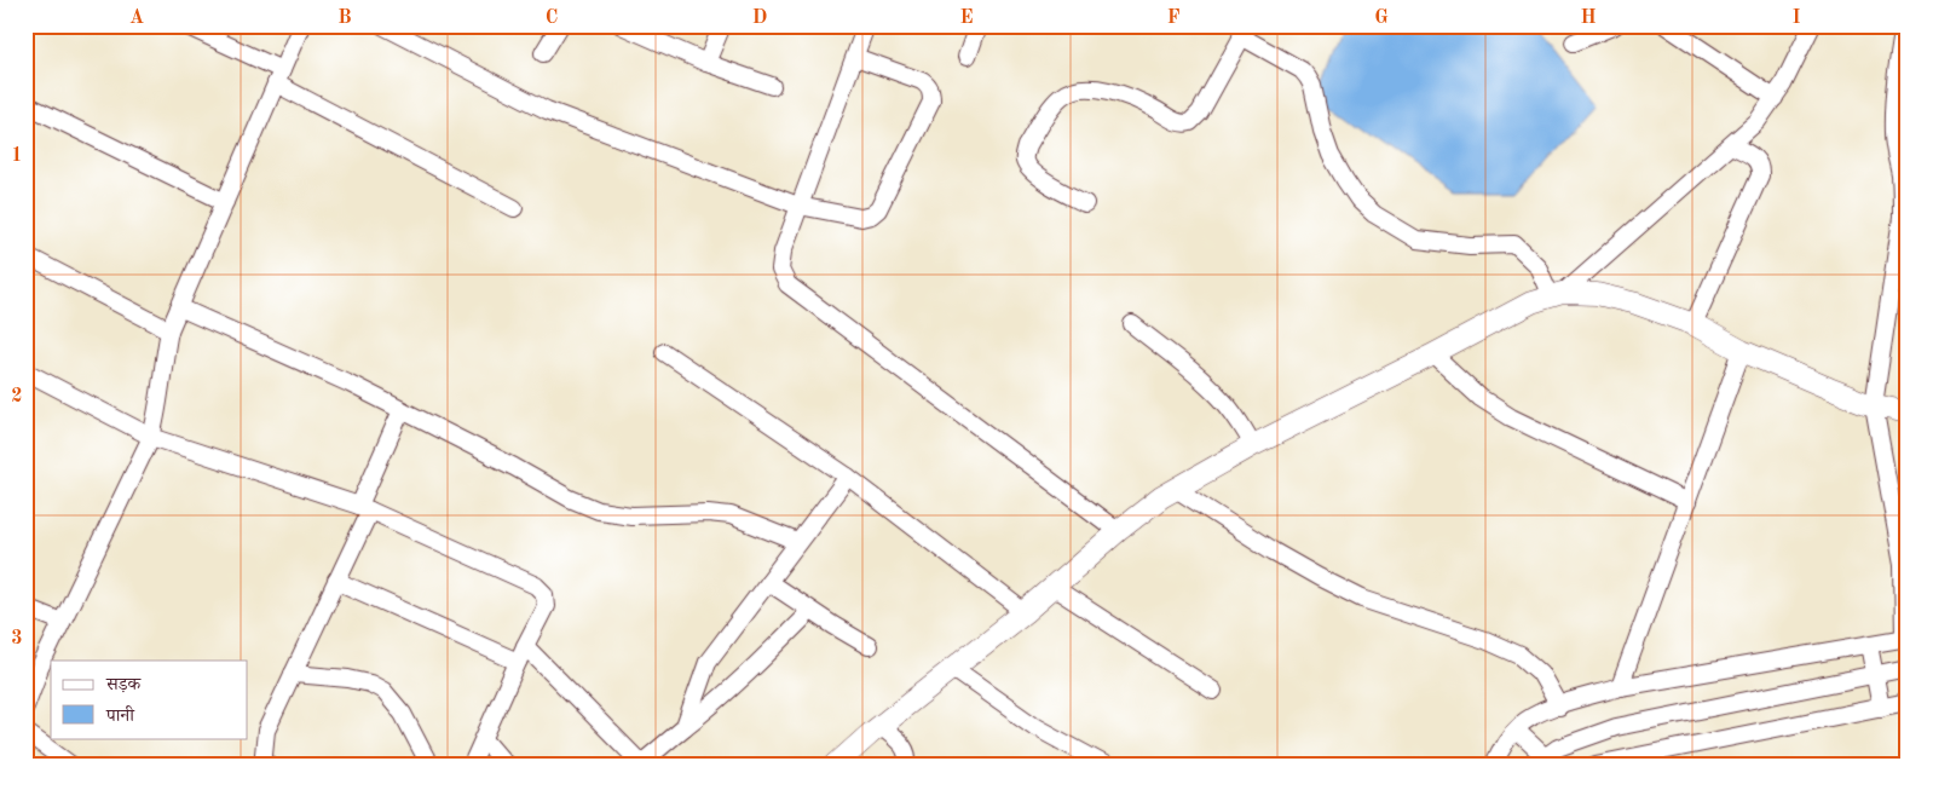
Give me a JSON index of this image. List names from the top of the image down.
{
  "legend": ["सड़क", "पानी"],
  "grid": {
    "columns": [
      "A",
      "B",
      "C",
      "D",
      "E",
      "F",
      "G",
      "H",
      "I"
    ],
    "rows": ["1", "2", "3"]
  }
}
